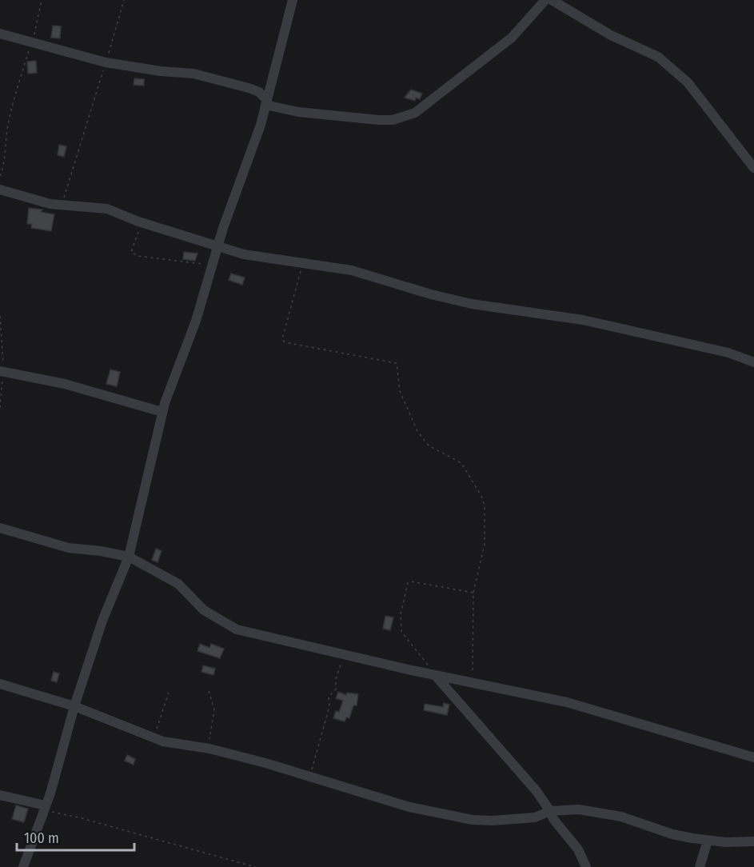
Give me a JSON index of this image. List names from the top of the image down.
{
  "scale_bar": "100 m"
}
